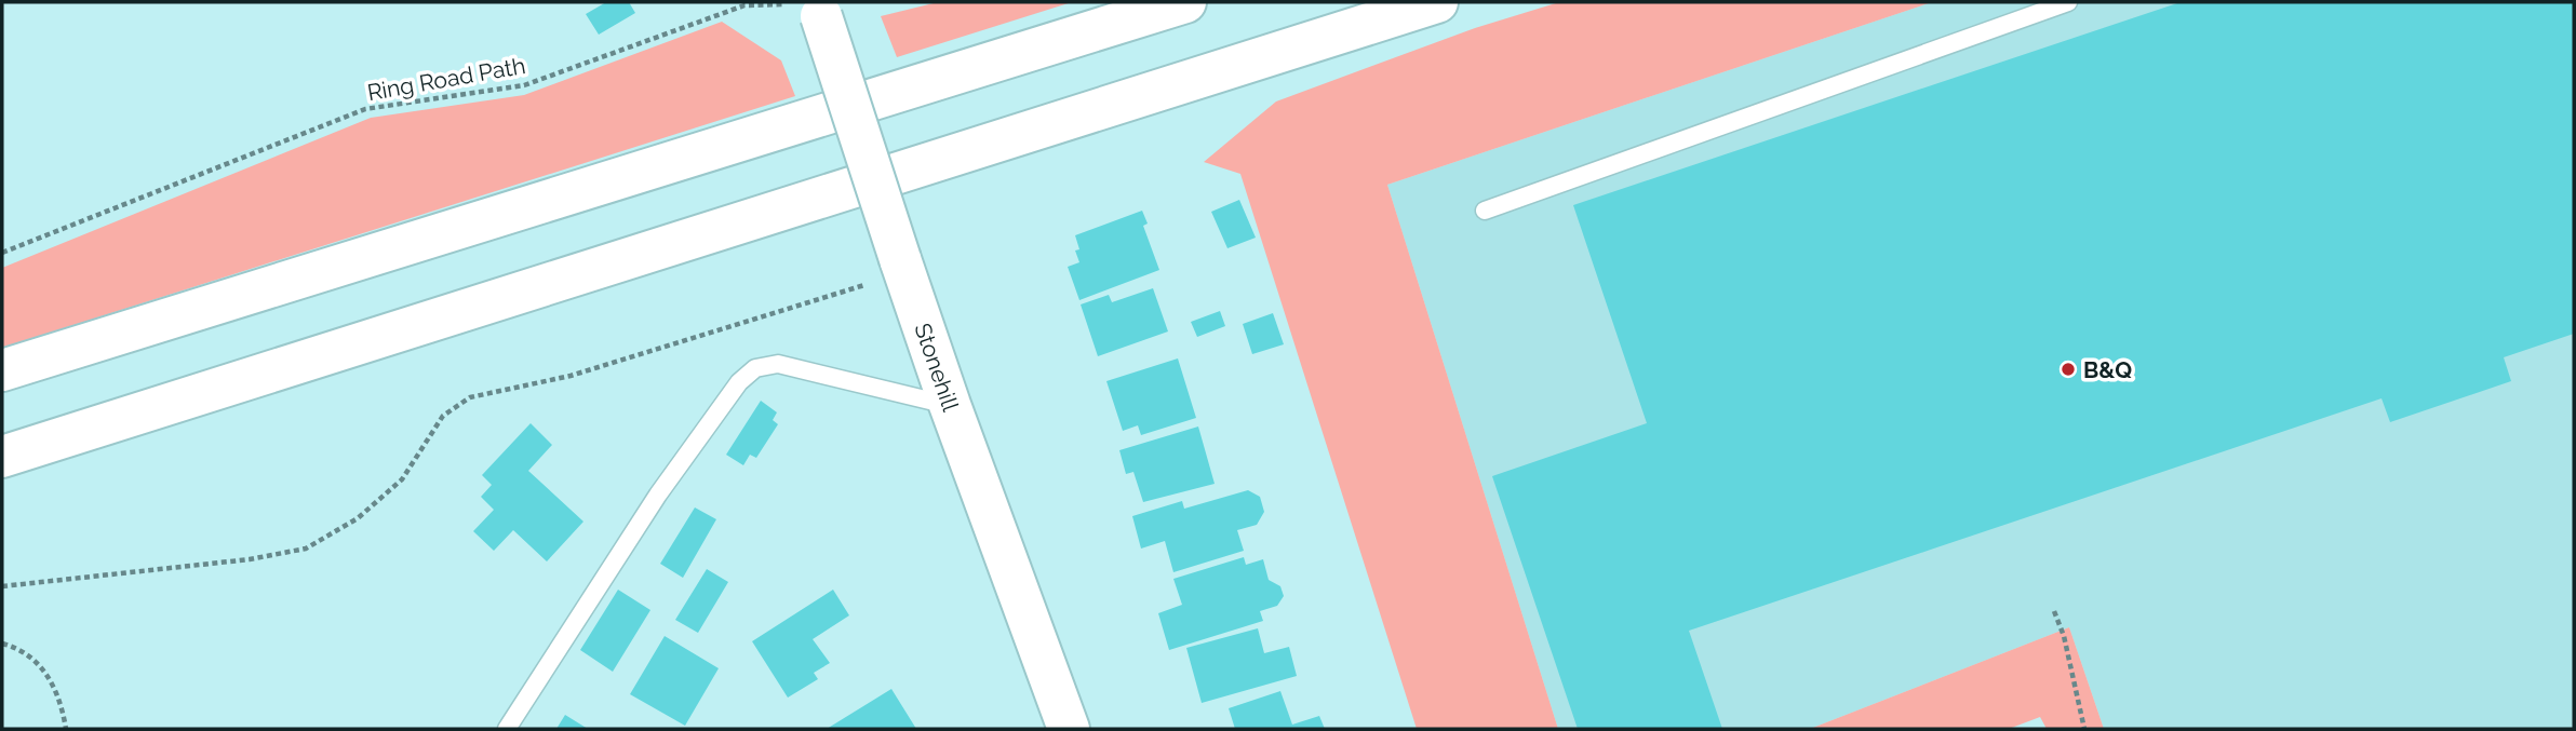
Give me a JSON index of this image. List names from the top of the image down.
{
  "streets": {
    "main road": ["Stonehill"],
    "path": ["Ring Road Path"]
  },
  "crossings": [
    ["Ring Road Path", "Stonehill"]
  ],
  "places": ["B&Q"]
}
